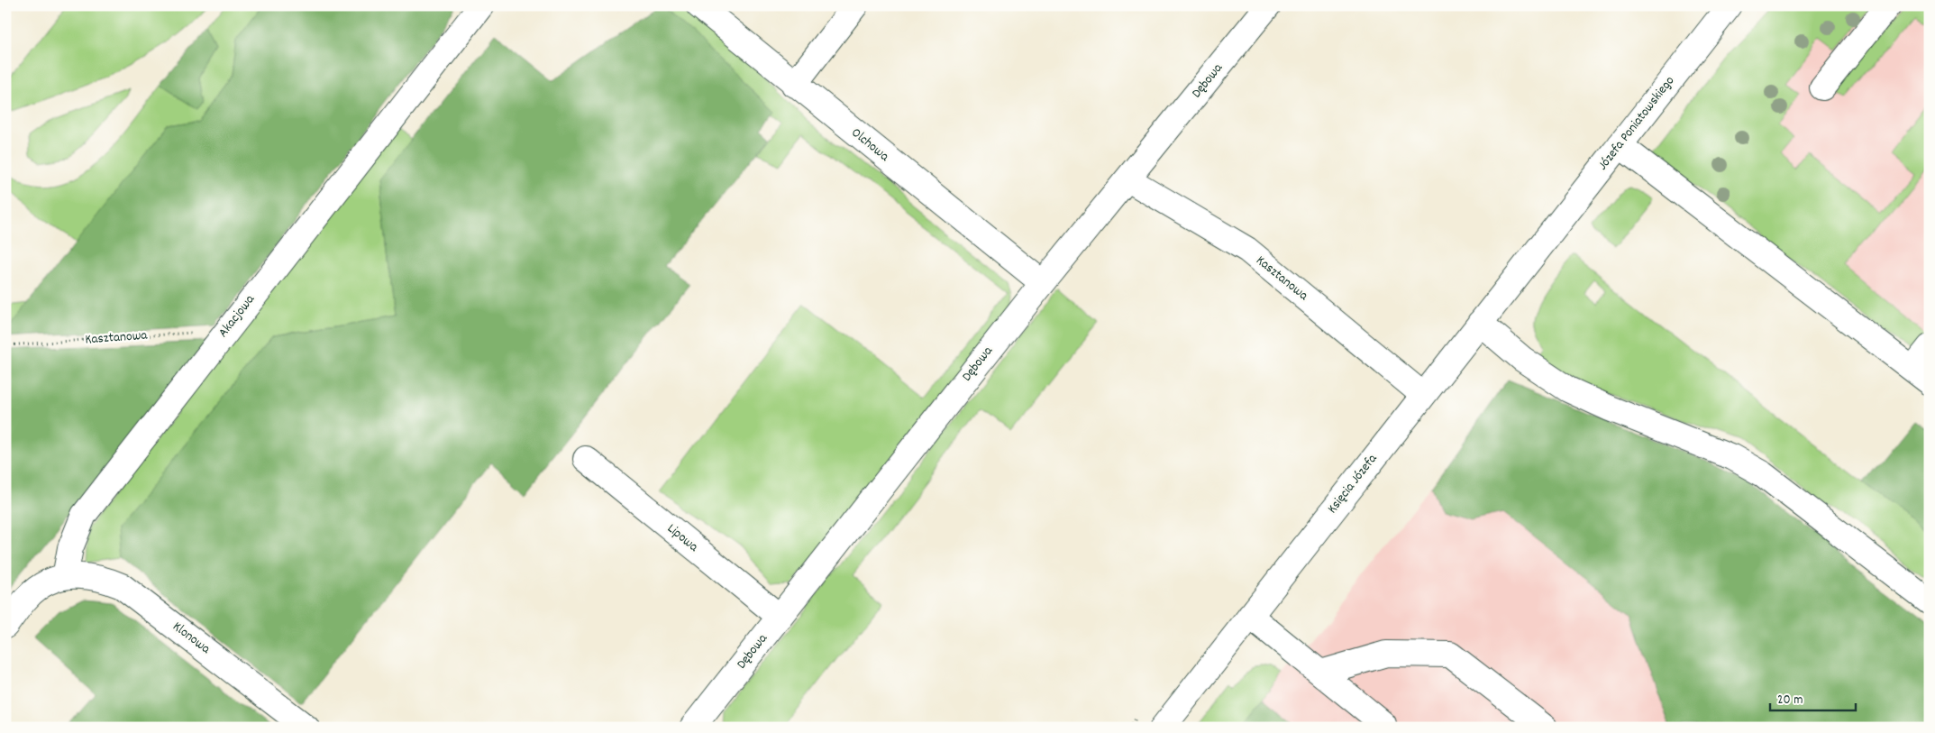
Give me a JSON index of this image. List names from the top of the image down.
{
  "streets": {
    "street": [
      "Dębowa",
      "Józefa Poniatowskiego",
      "Olchowa",
      "Kasztanowa",
      "Akacjowa",
      "Księcia Józefa",
      "Lipowa",
      "Klonowa"
    ]
  },
  "crossings": [
    ["Dębowa", "Olchowa"],
    ["Dębowa", "Kasztanowa"],
    ["Dębowa", "Lipowa"],
    ["Józefa Poniatowskiego", "Księcia Józefa"],
    ["Kasztanowa", "Akacjowa"],
    ["Kasztanowa", "Księcia Józefa"],
    ["Akacjowa", "Klonowa"]
  ],
  "scale_bar": "20 m"
}
